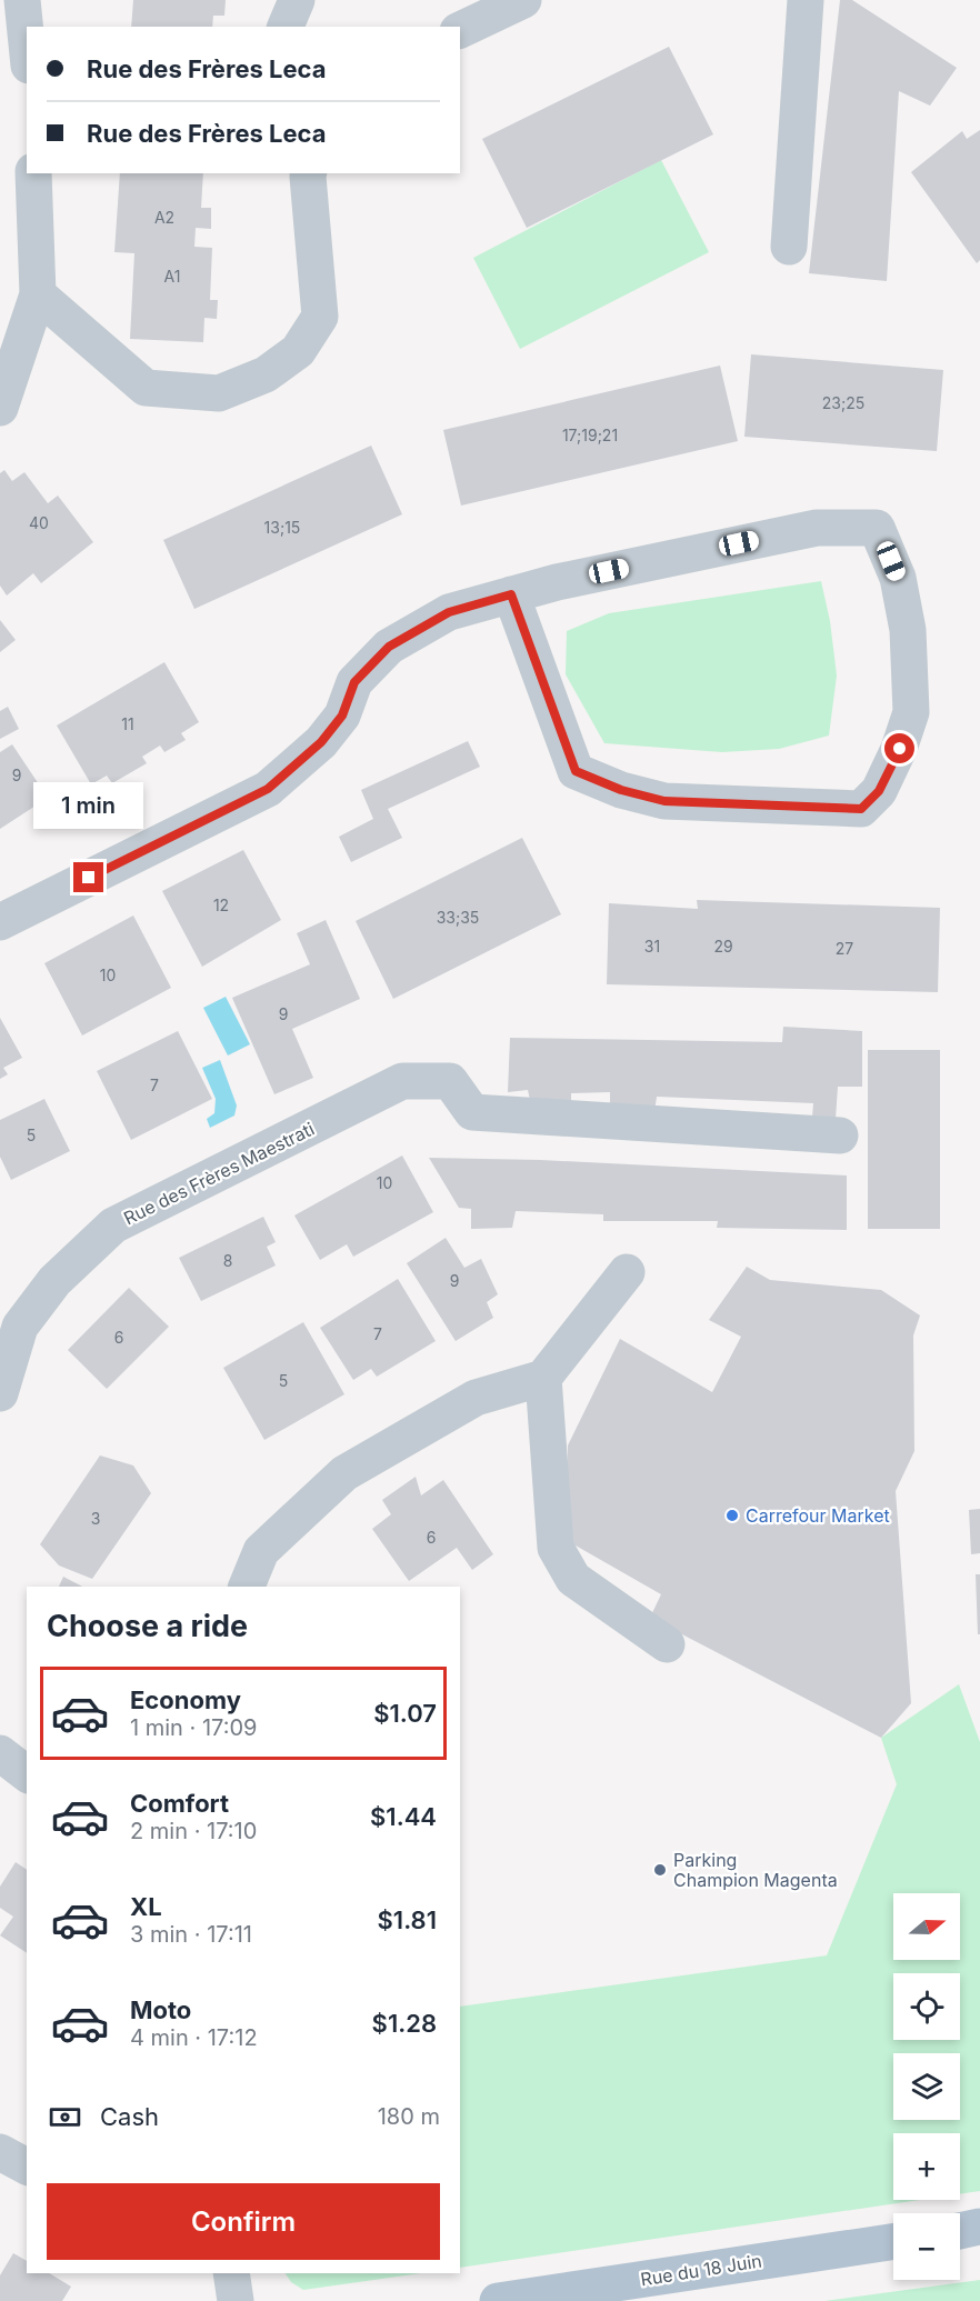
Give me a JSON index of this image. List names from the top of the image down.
{
  "streets": {
    "main road": ["Rue du 18 Juin"],
    "street": ["Rue des Frères Maestrati"]
  },
  "places": ["Carrefour Market", "Parking Champion Magenta"],
  "house_numbers": [
    "A2",
    "A1",
    "23;25",
    "17;19;21",
    "40",
    "13;15",
    "11",
    "9",
    "12",
    "33;35",
    "31",
    "29",
    "27",
    "10",
    "9",
    "7",
    "5",
    "10",
    "8",
    "9",
    "7",
    "6",
    "5",
    "3",
    "6"
  ],
  "north": "right",
  "page": {
    "banner": ["Rue des Frères Leca", "Rue des Frères Leca"],
    "bubble": "1 min",
    "heading": "Choose a ride",
    "list": [
      {
        "name": "Economy",
        "note": "1 min · 17:09",
        "value": "$1.07"
      },
      {
        "name": "Comfort",
        "note": "2 min · 17:10",
        "value": "$1.44"
      },
      {
        "name": "XL",
        "note": "3 min · 17:11",
        "value": "$1.81"
      },
      {
        "name": "Moto",
        "note": "4 min · 17:12",
        "value": "$1.28"
      }
    ],
    "map_buttons": ["+", "−"],
    "pay": ["Cash", "180 m"],
    "buttons": "Confirm"
  }
}
